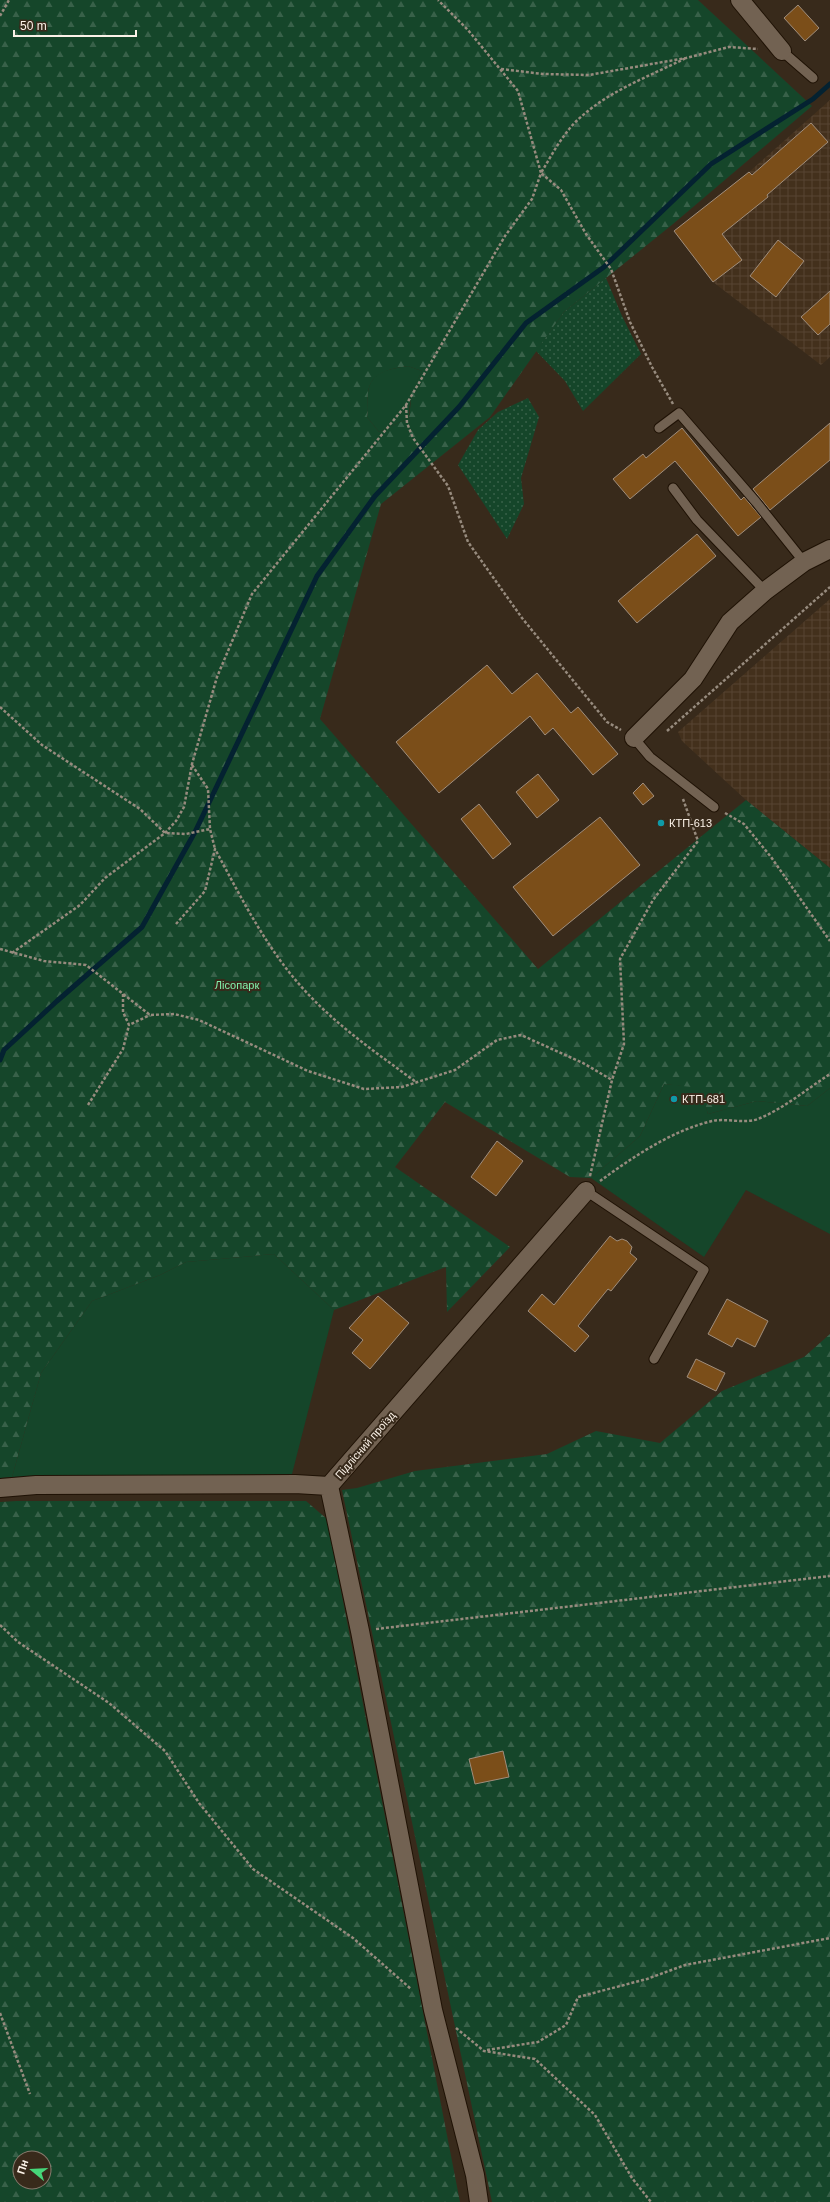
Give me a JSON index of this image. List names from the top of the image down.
{
  "streets": {
    "street": ["Підлісний проїзд"]
  },
  "parks": ["Лісопарк"],
  "places": ["КТП-613", "КТП-681"],
  "scale_bar": "50 m",
  "north": "left"
}
